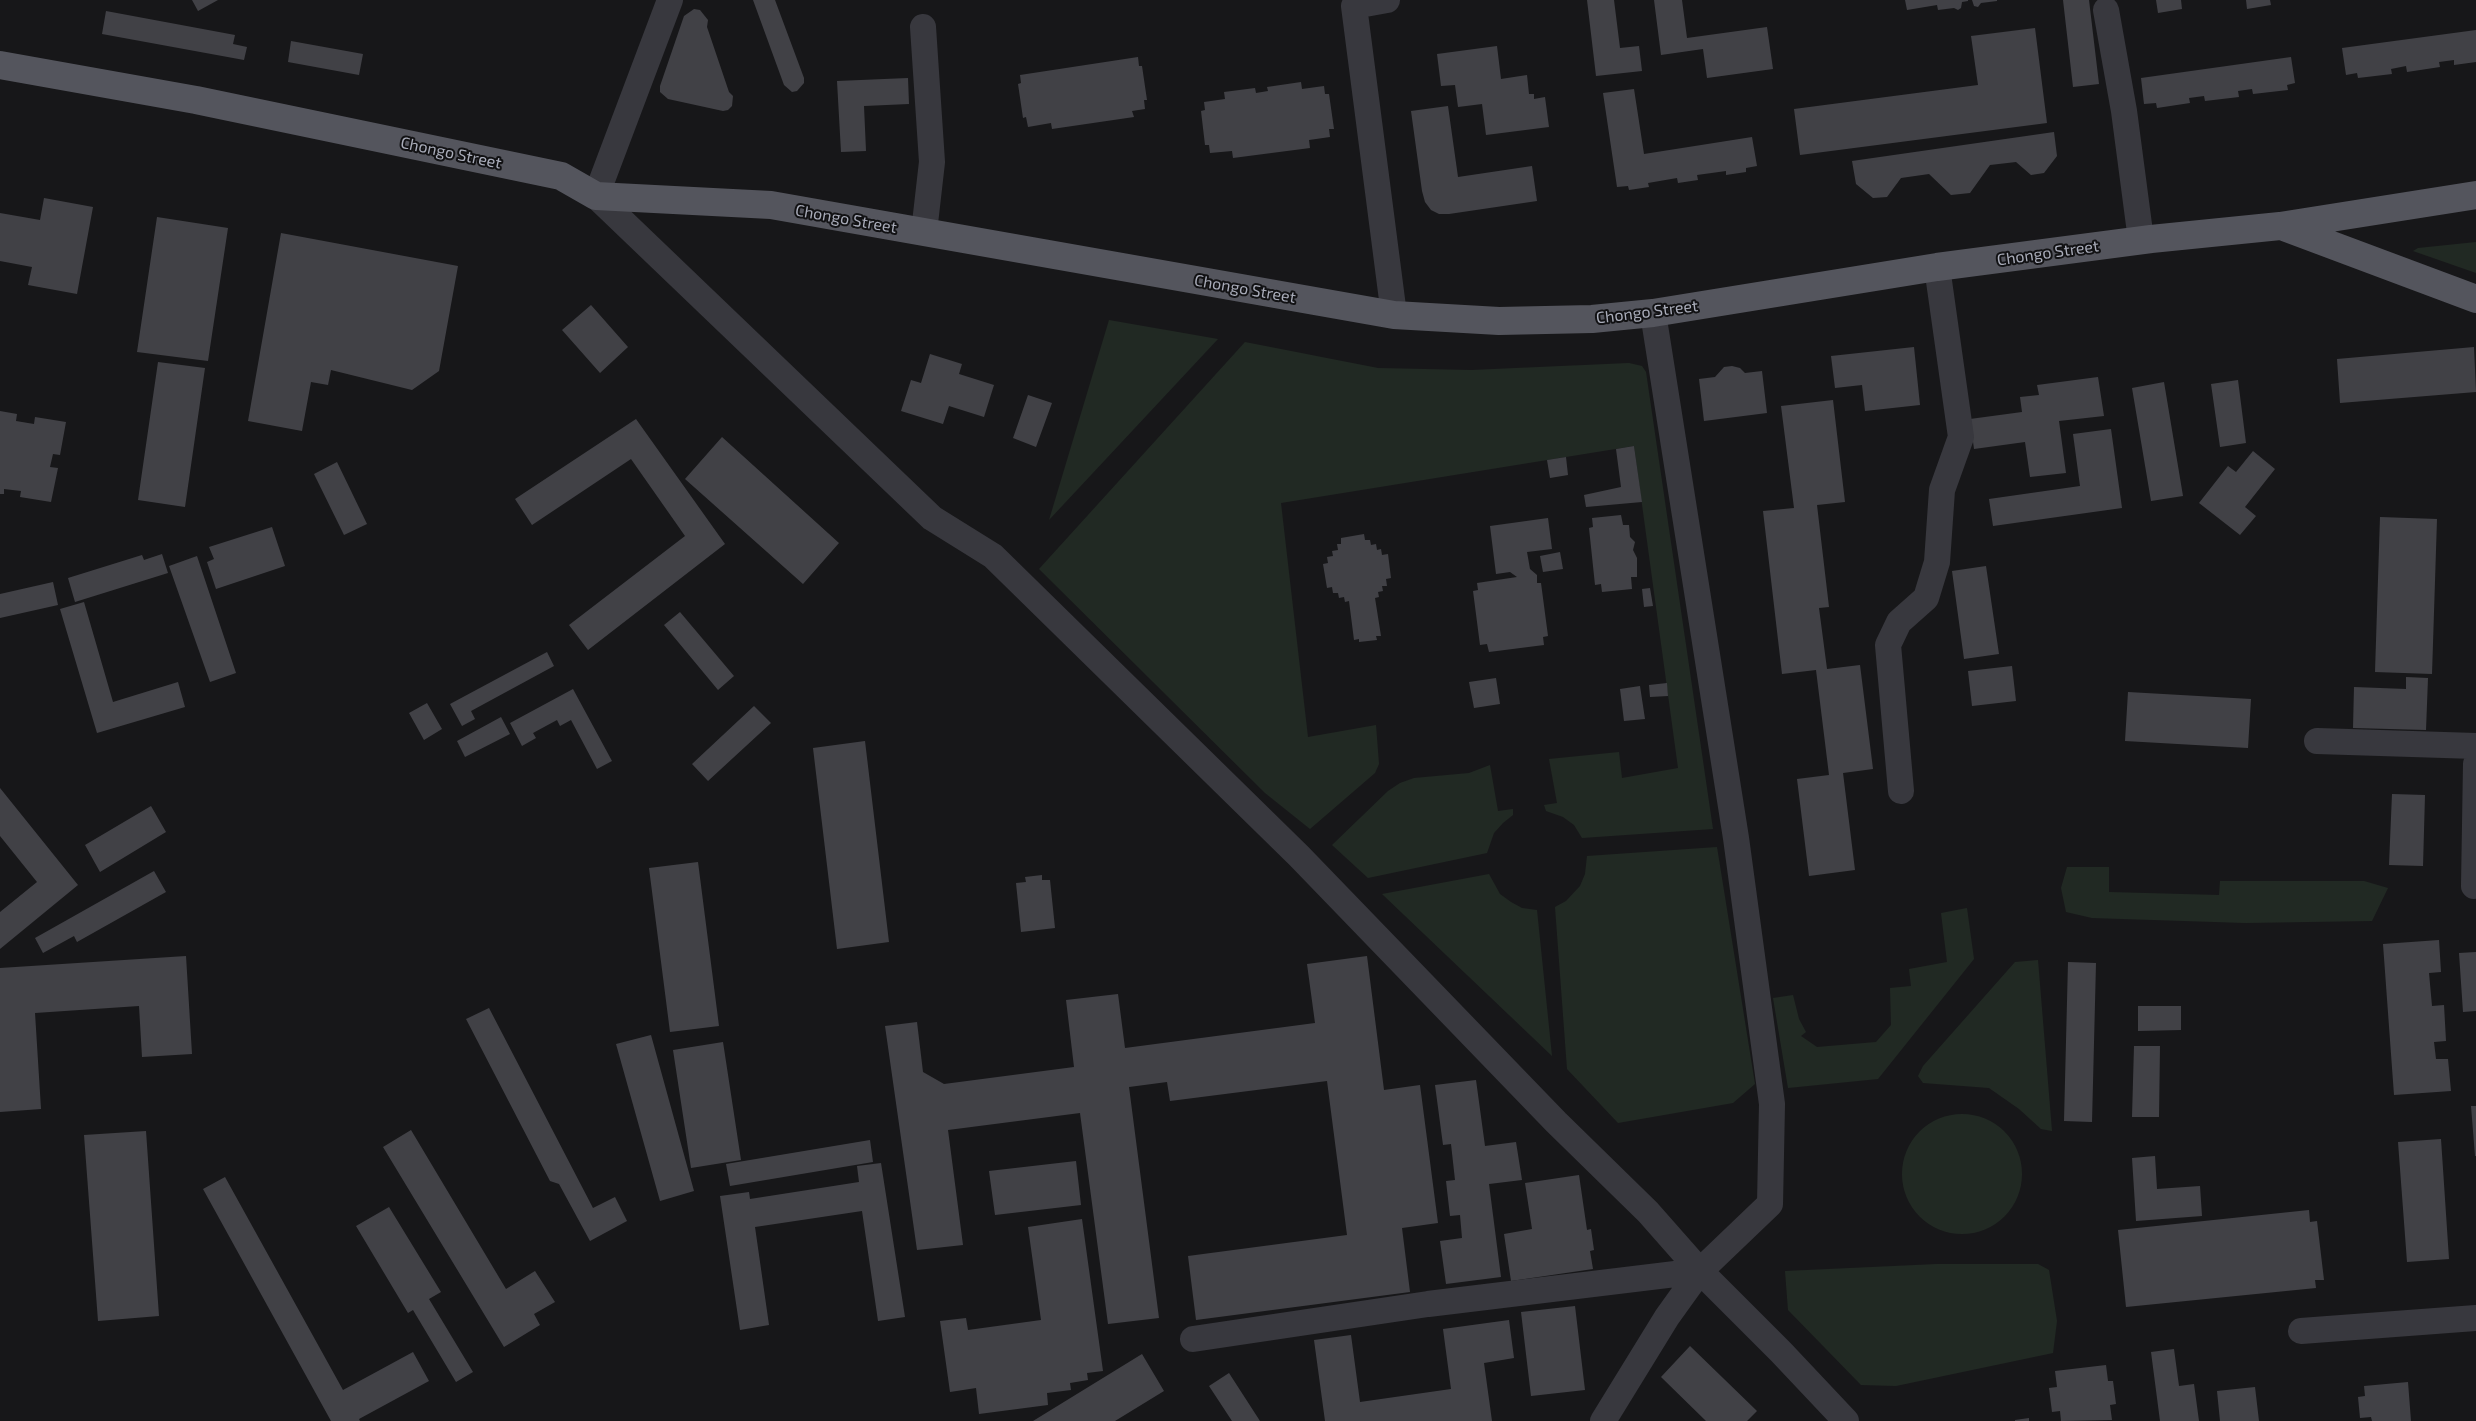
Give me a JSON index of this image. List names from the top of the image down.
{
  "streets": {
    "main road": ["Chongo Street"]
  }
}
